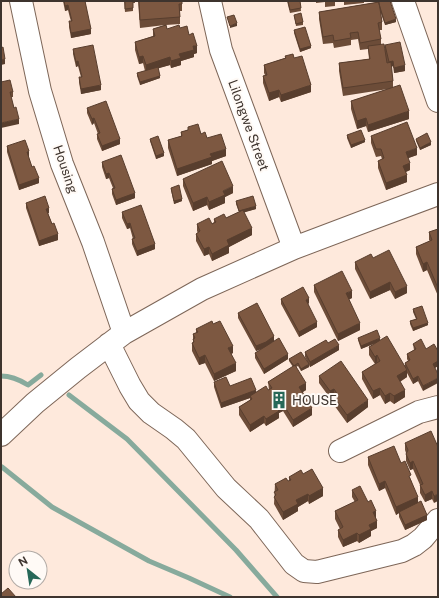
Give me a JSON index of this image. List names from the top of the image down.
{
  "streets": {
    "street": ["Lilongwe Street", "Housing"]
  },
  "places": {
    "building": ["HOUSE"]
  },
  "north": "top left"
}
